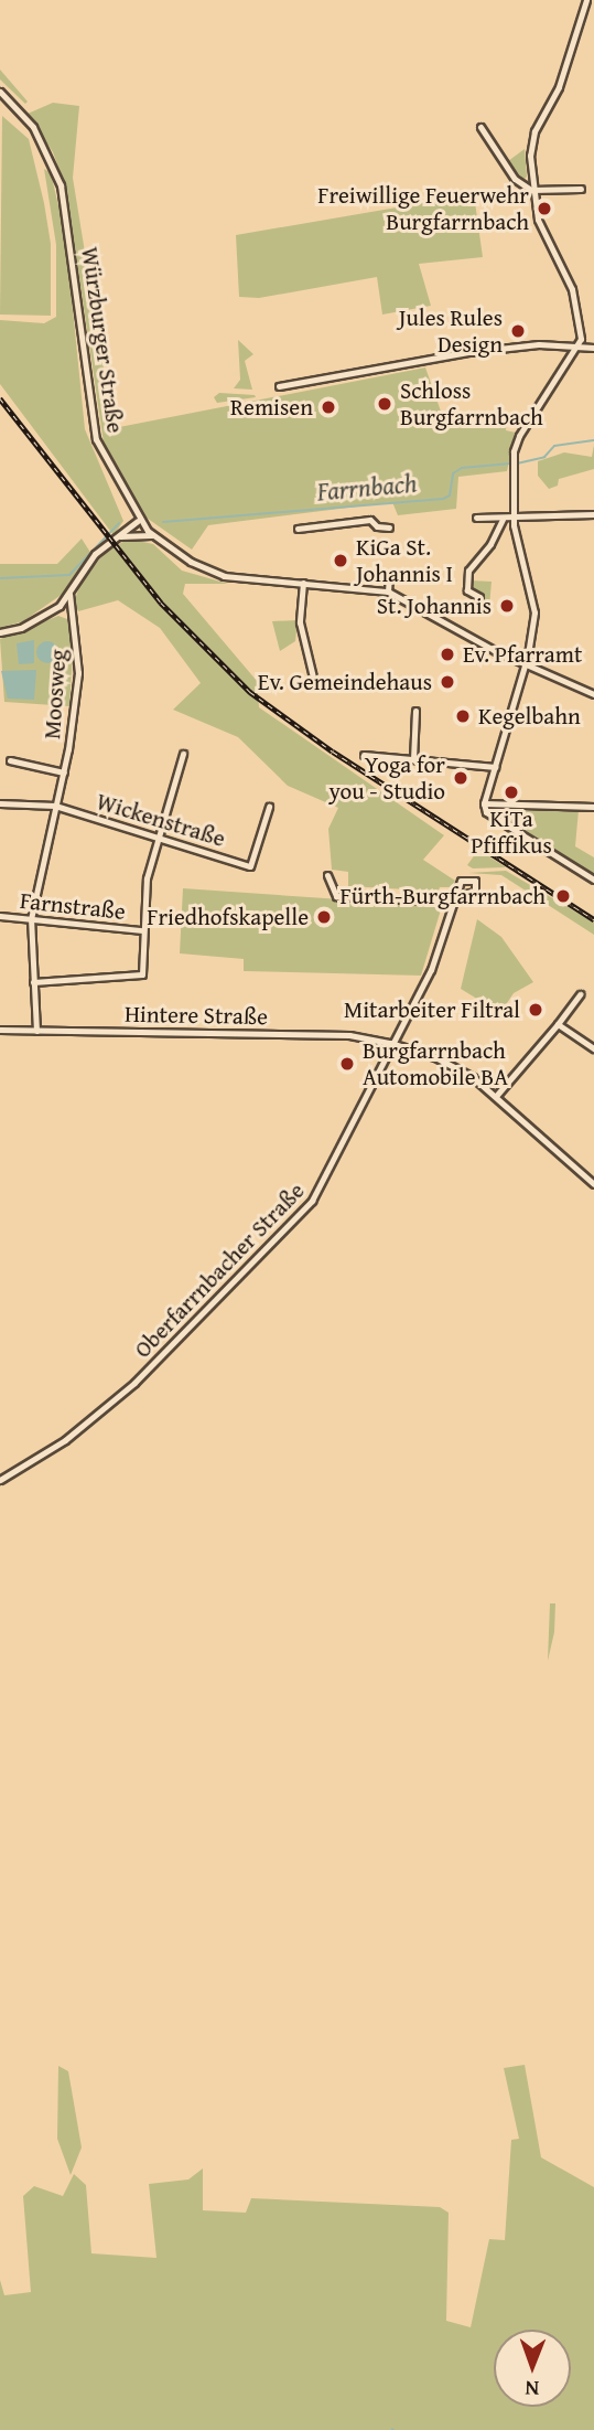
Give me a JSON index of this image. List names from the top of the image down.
{
  "streets": {
    "street": [
      "Würzburger Straße",
      "Moosweg",
      "Wickenstraße",
      "Farnstraße",
      "Hintere Straße",
      "Oberfarrnbacher Straße"
    ]
  },
  "crossings": [
    ["Moosweg", "Wickenstraße"],
    ["Moosweg", "Farnstraße"],
    ["Moosweg", "Hintere Straße"],
    ["Hintere Straße", "Oberfarrnbacher Straße"]
  ],
  "water": ["Farrnbach"],
  "places": [
    "Freiwillige Feuerwehr Burgfarrnbach",
    "Jules Rules Design",
    "Schloss Burgfarrnbach",
    "Remisen",
    "KiGa St. Johannis I",
    "St. Johannis",
    "Ev. Pfarramt",
    "Ev. Gemeindehaus",
    "Kegelbahn",
    "Yoga for you - Studio",
    "KiTa Pfiffikus",
    "Fürth-Burgfarrnbach",
    "Friedhofskapelle",
    "Mitarbeiter Filtral",
    "Burgfarrnbach Automobile BA"
  ],
  "north": "bottom"
}
